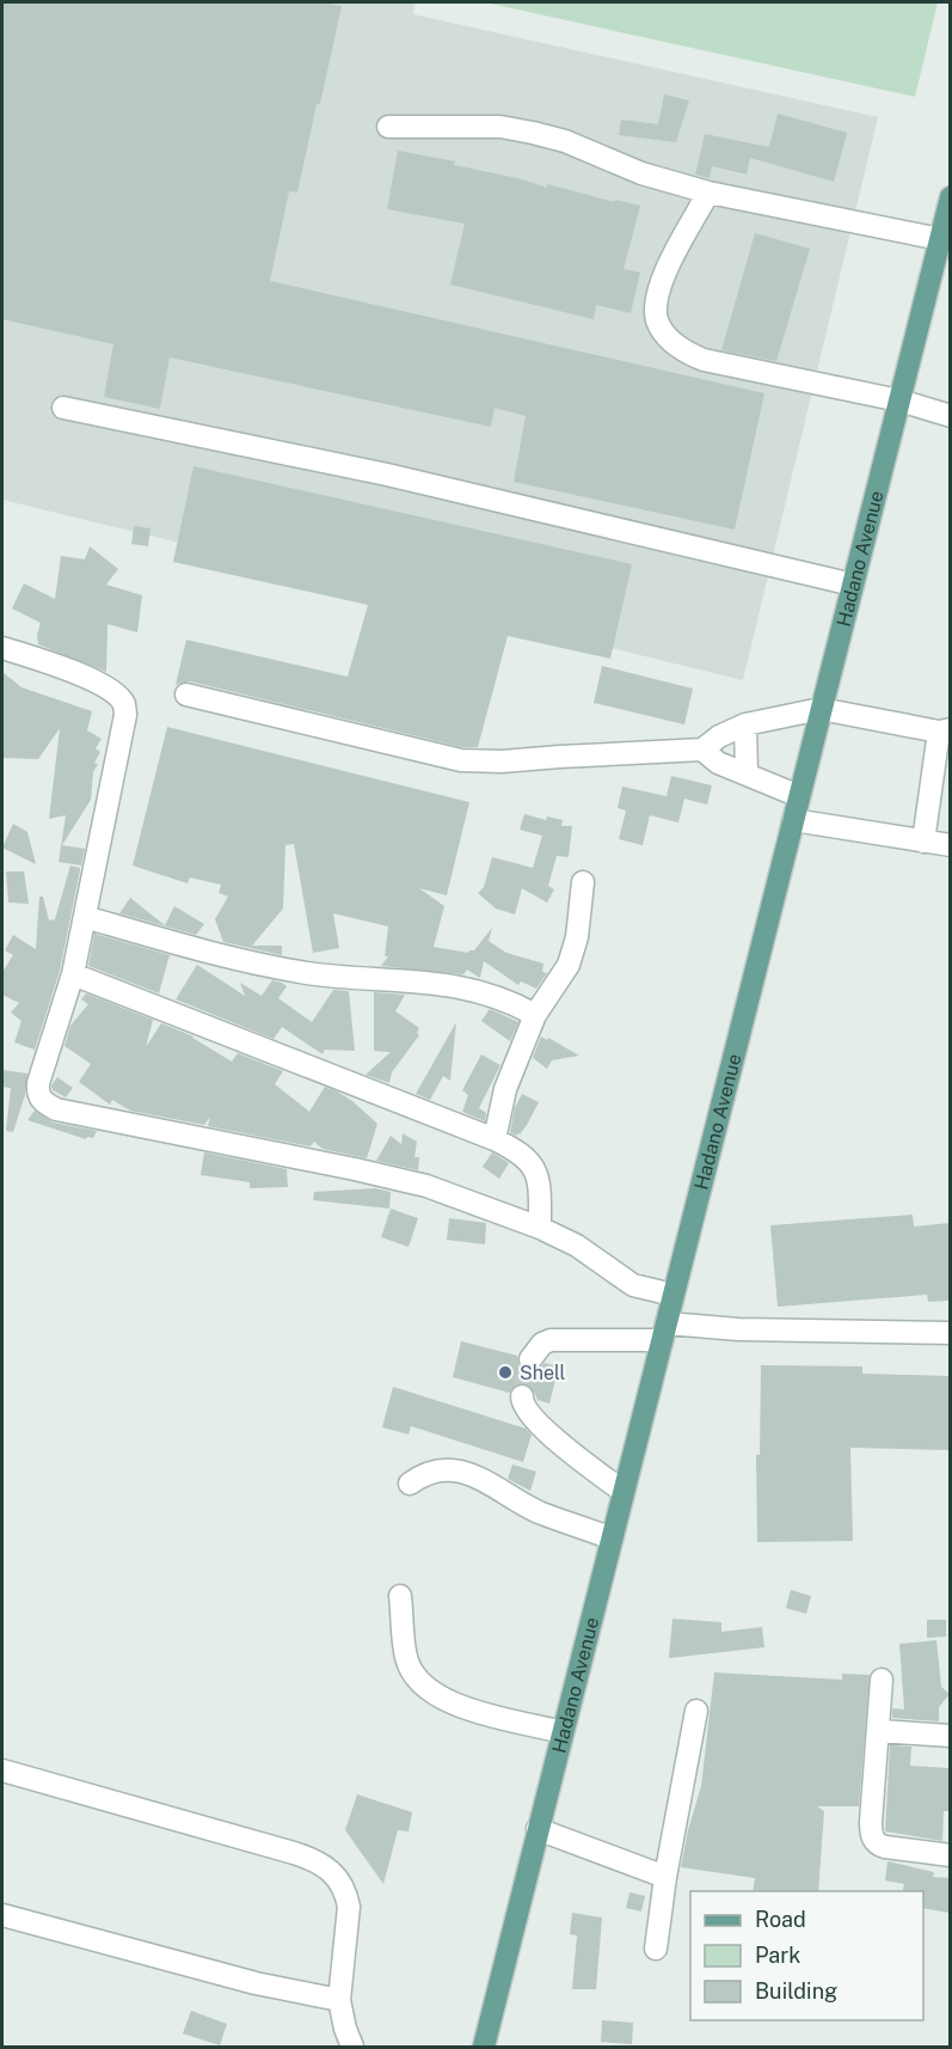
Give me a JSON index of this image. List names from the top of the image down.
{
  "streets": {
    "main road": ["Hadano Avenue"]
  },
  "places": ["Shell"],
  "legend": ["Road", "Park", "Building"]
}
